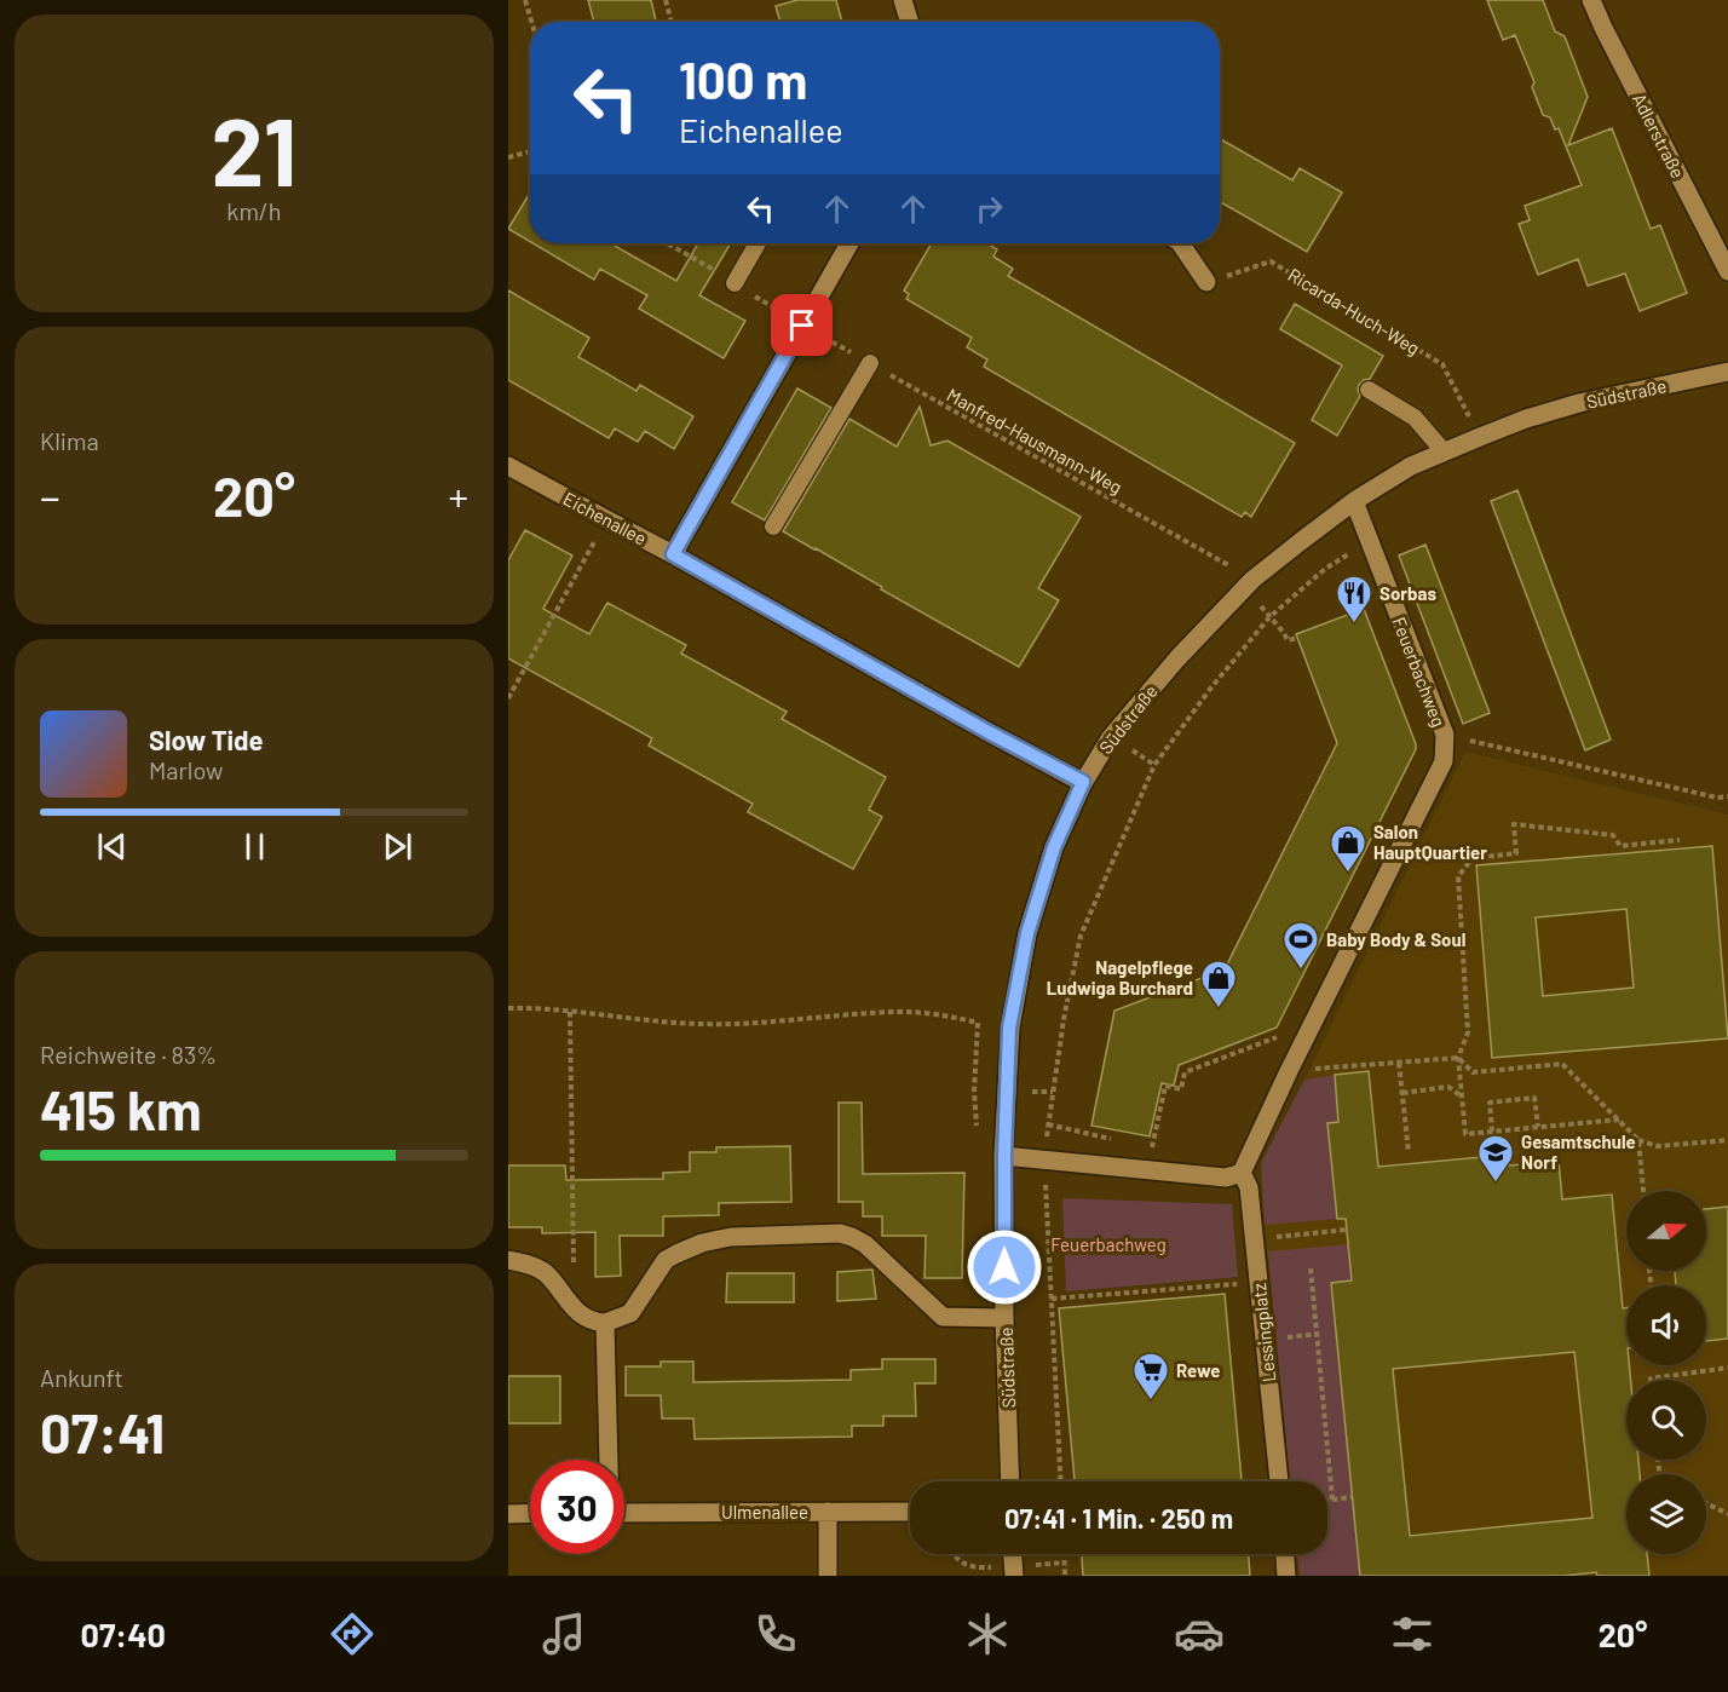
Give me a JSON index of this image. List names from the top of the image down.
{
  "streets": {
    "street": [
      "Adlerstraße",
      "Südstraße",
      "Eichenallee",
      "Feuerbachweg",
      "Lessingplatz",
      "Ulmenallee"
    ],
    "path": ["Ricarda-Huch-Weg", "Manfred-Hausmann-Weg"]
  },
  "crossings": [
    ["Ricarda-Huch-Weg", "Südstraße"],
    ["Südstraße", "Manfred-Hausmann-Weg"],
    ["Südstraße", "Eichenallee"],
    ["Südstraße", "Feuerbachweg"],
    ["Feuerbachweg", "Lessingplatz"]
  ],
  "parks": ["Feuerbachweg"],
  "places": {
    "restaurant": ["Sorbas"],
    "shop": ["Salon HauptQuartier", "Nagelpflege Ludwiga Burchard"],
    "sports": ["Baby Body & Soul"],
    "school or university": ["Gesamtschule Norf"],
    "supermarket": ["Rewe"]
  },
  "north": "right",
  "page": {
    "tile": [
      ["21", "km/h"],
      "Klima",
      ["Reichweite · 83%", "415 km"],
      ["Ankunft", "07:41"]
    ],
    "turn": ["100 m", "Eichenallee"],
    "heat": ["−", "20°", "+"],
    "song": ["Slow Tide", "Marlow"],
    "limit": "30",
    "trip": "07:41 · 1 Min. · 250 m",
    "tabs": ["07:40", "20°"]
  }
}
